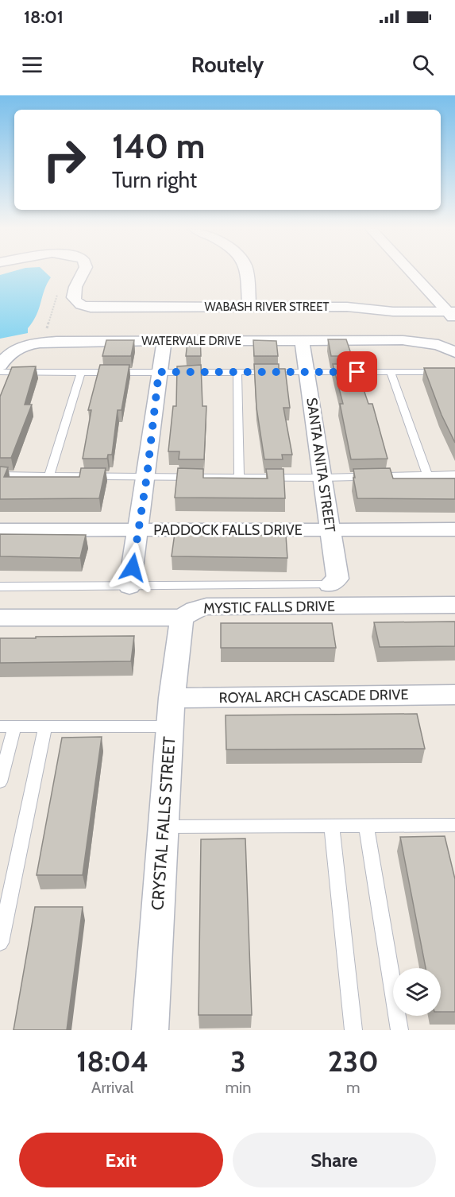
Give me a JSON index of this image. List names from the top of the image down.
{
  "streets": {
    "street": [
      "WABASH RIVER STREET",
      "WATERVALE DRIVE",
      "SANTA ANITA STREET",
      "PADDOCK FALLS DRIVE",
      "MYSTIC FALLS DRIVE",
      "ROYAL ARCH CASCADE DRIVE",
      "CRYSTAL FALLS STREET"
    ]
  },
  "crossings": [
    ["WATERVALE DRIVE", "SANTA ANITA STREET"],
    ["SANTA ANITA STREET", "PADDOCK FALLS DRIVE"],
    ["MYSTIC FALLS DRIVE", "CRYSTAL FALLS STREET"],
    ["ROYAL ARCH CASCADE DRIVE", "CRYSTAL FALLS STREET"]
  ],
  "page": {
    "status": "18:01",
    "header": "Routely",
    "turn": ["140 m", "Turn right"],
    "eta": [
      "18:04",
      "Arrival",
      "3",
      "min",
      "230",
      "m"
    ],
    "buttons": ["Exit", "Share"]
  }
}
